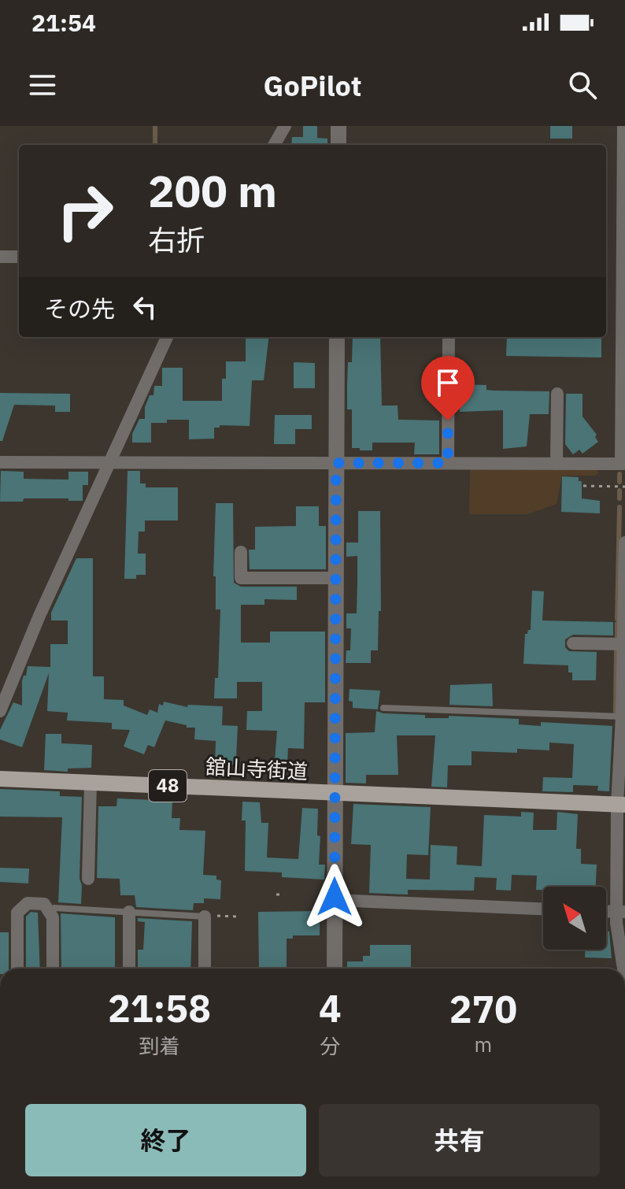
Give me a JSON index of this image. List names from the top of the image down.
{
  "streets": {
    "main road": ["舘山寺街道", "48"]
  },
  "north": "top left",
  "page": {
    "status": "21:54",
    "header": "GoPilot",
    "turn": ["200 m", "右折"],
    "then": "その先",
    "eta": [
      "21:58",
      "到着",
      "4",
      "分",
      "270",
      "m"
    ],
    "buttons": ["終了", "共有"]
  }
}
